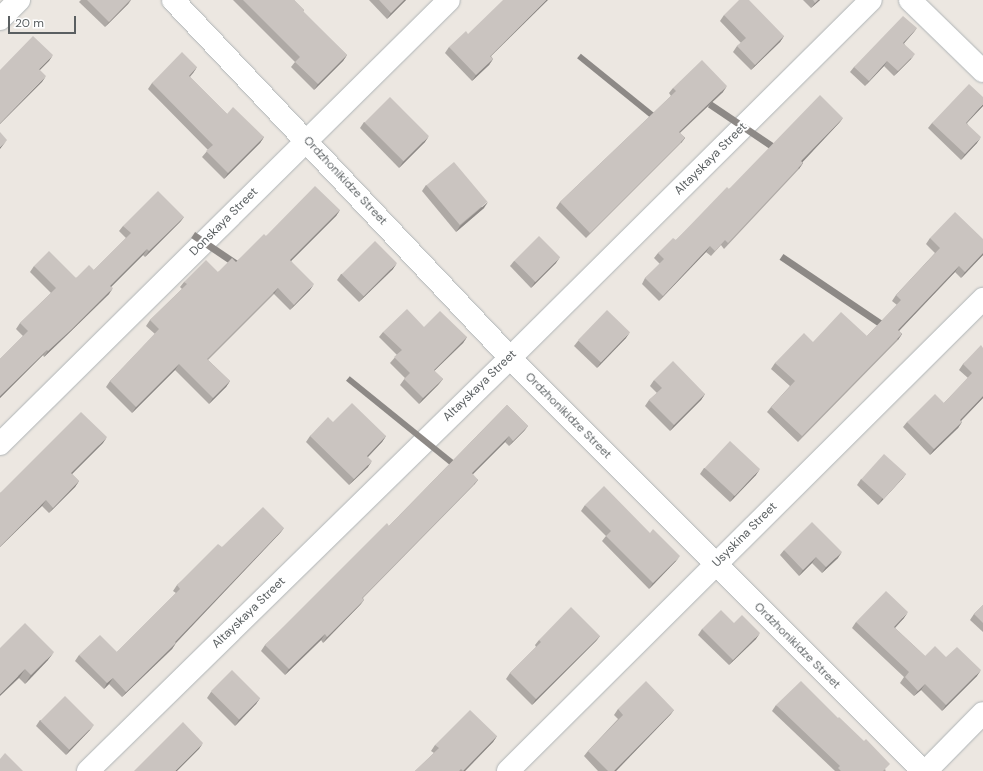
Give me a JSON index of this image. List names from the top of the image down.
{
  "streets": {
    "street": [
      "Altayskaya Street",
      "Ordzhonikidze Street",
      "Donskaya Street",
      "Usyskina Street"
    ]
  },
  "crossings": [
    ["Altayskaya Street", "Ordzhonikidze Street"],
    ["Ordzhonikidze Street", "Donskaya Street"],
    ["Ordzhonikidze Street", "Usyskina Street"]
  ],
  "scale_bar": "20 m"
}
